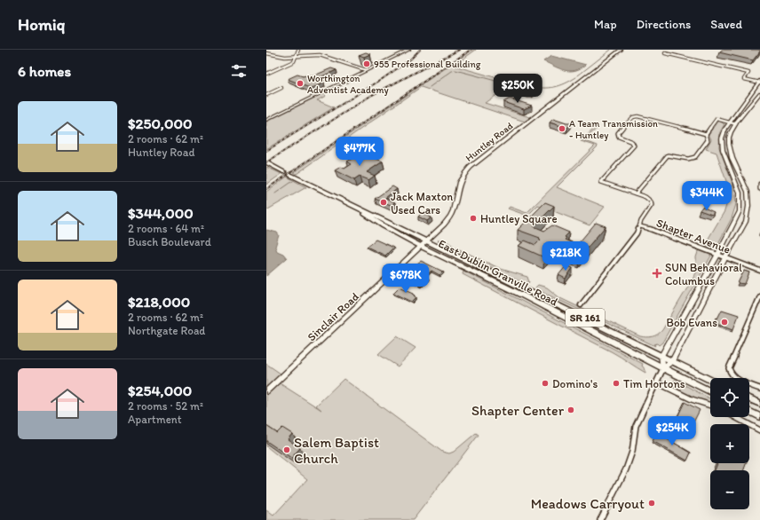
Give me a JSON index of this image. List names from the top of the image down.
{
  "streets": {
    "main road": [
      "Huntley Road",
      "East Dublin Granville Road",
      "Sinclair Road",
      "SR 161"
    ],
    "street": ["Shapter Avenue"]
  },
  "crossings": [
    ["Huntley Road", "East Dublin Granville Road"],
    ["Huntley Road", "Sinclair Road"],
    ["East Dublin Granville Road", "Sinclair Road"]
  ],
  "places": {
    "other": [
      "955 Professional Building",
      "Worthington Adventist Academy",
      "A Team Transmission - Huntley",
      "Jack Maxton Used Cars",
      "Huntley Square",
      "Bob Evans",
      "Domino's",
      "Tim Hortons",
      "Shapter Center",
      "Salem Baptist Church",
      "Meadows Carryout"
    ],
    "health": ["SUN Behavioral Columbus"]
  },
  "page": {
    "header": "Homiq",
    "nav": ["Map", "Directions", "Saved"],
    "heading": "6 homes",
    "price": [
      "$250K",
      "$477K",
      "$344K",
      "$218K",
      "$678K",
      "$254K"
    ],
    "list": [
      {
        "name": "$250,000",
        "note": "2 rooms · 62 m² · Huntley Road"
      },
      {
        "name": "$344,000",
        "note": "2 rooms · 64 m² · Busch Boulevard"
      },
      {
        "name": "$218,000",
        "note": "2 rooms · 62 m² · Northgate Road"
      },
      {
        "name": "$254,000",
        "note": "2 rooms · 52 m² · Apartment"
      }
    ],
    "map_buttons": ["+", "−"]
  }
}
